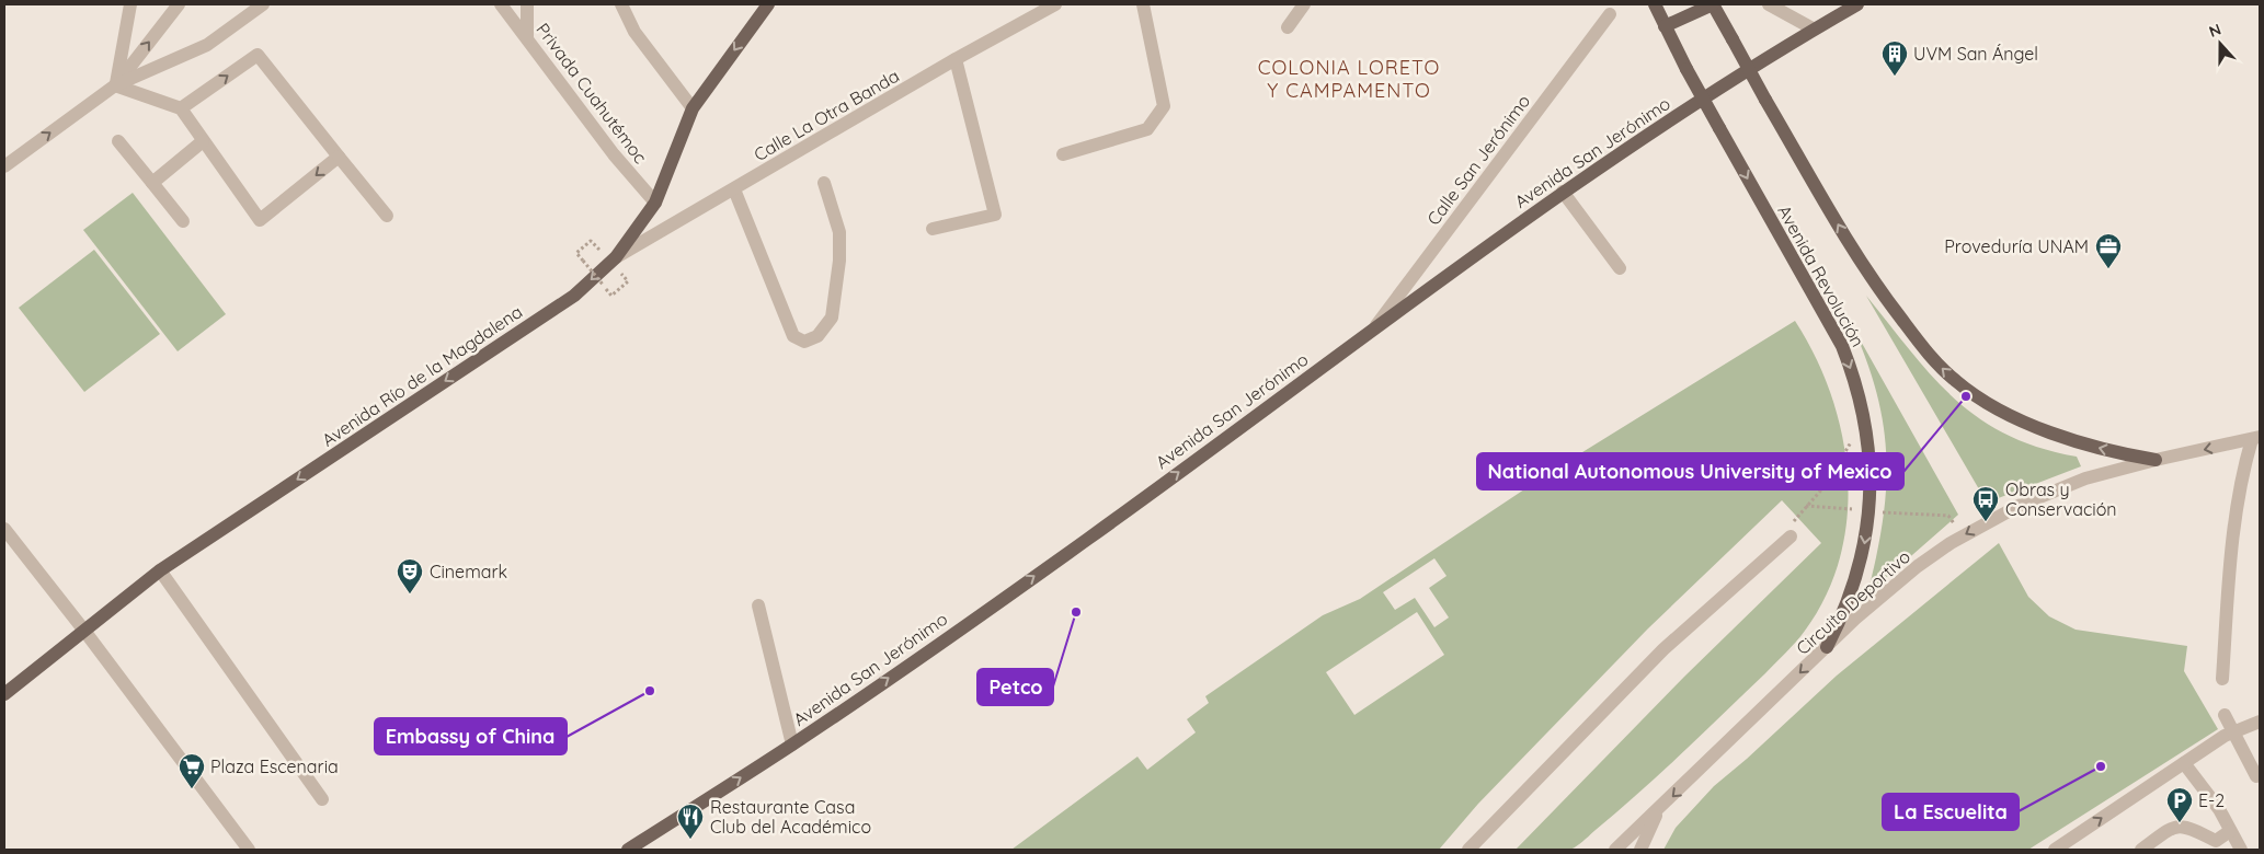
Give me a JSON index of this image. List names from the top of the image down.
{
  "streets": {
    "main road": ["Avenida San Jerónimo", "Avenida Revolución", "Avenida Río de la Magdalena"],
    "street": [
      "Privada Cuahutémoc",
      "Calle La Otra Banda",
      "Calle San Jerónimo",
      "Circuito Deportivo"
    ]
  },
  "crossings": [
    ["Privada Cuahutémoc", "Avenida Río de la Magdalena"],
    ["Calle La Otra Banda", "Avenida Río de la Magdalena"],
    ["Avenida San Jerónimo", "Calle San Jerónimo"],
    ["Avenida Revolución", "Circuito Deportivo"]
  ],
  "one_way": ["Avenida San Jerónimo", "Avenida Revolución", "Avenida Río de la Magdalena"],
  "districts": ["COLONIA LORETO Y CAMPAMENTO"],
  "places": {
    "building": ["UVM San Ángel"],
    "office": ["Proveduría UNAM"],
    "other": [
      "National Autonomous University of Mexico",
      "Petco",
      "Embassy of China",
      "La Escuelita"
    ],
    "bus stop": ["Obras y Conservación"],
    "theatre": ["Cinemark"],
    "supermarket": ["Plaza Escenaria"],
    "parking": ["E-2"],
    "restaurant": ["Restaurante Casa Club del Académico"]
  },
  "north": "top"
}
